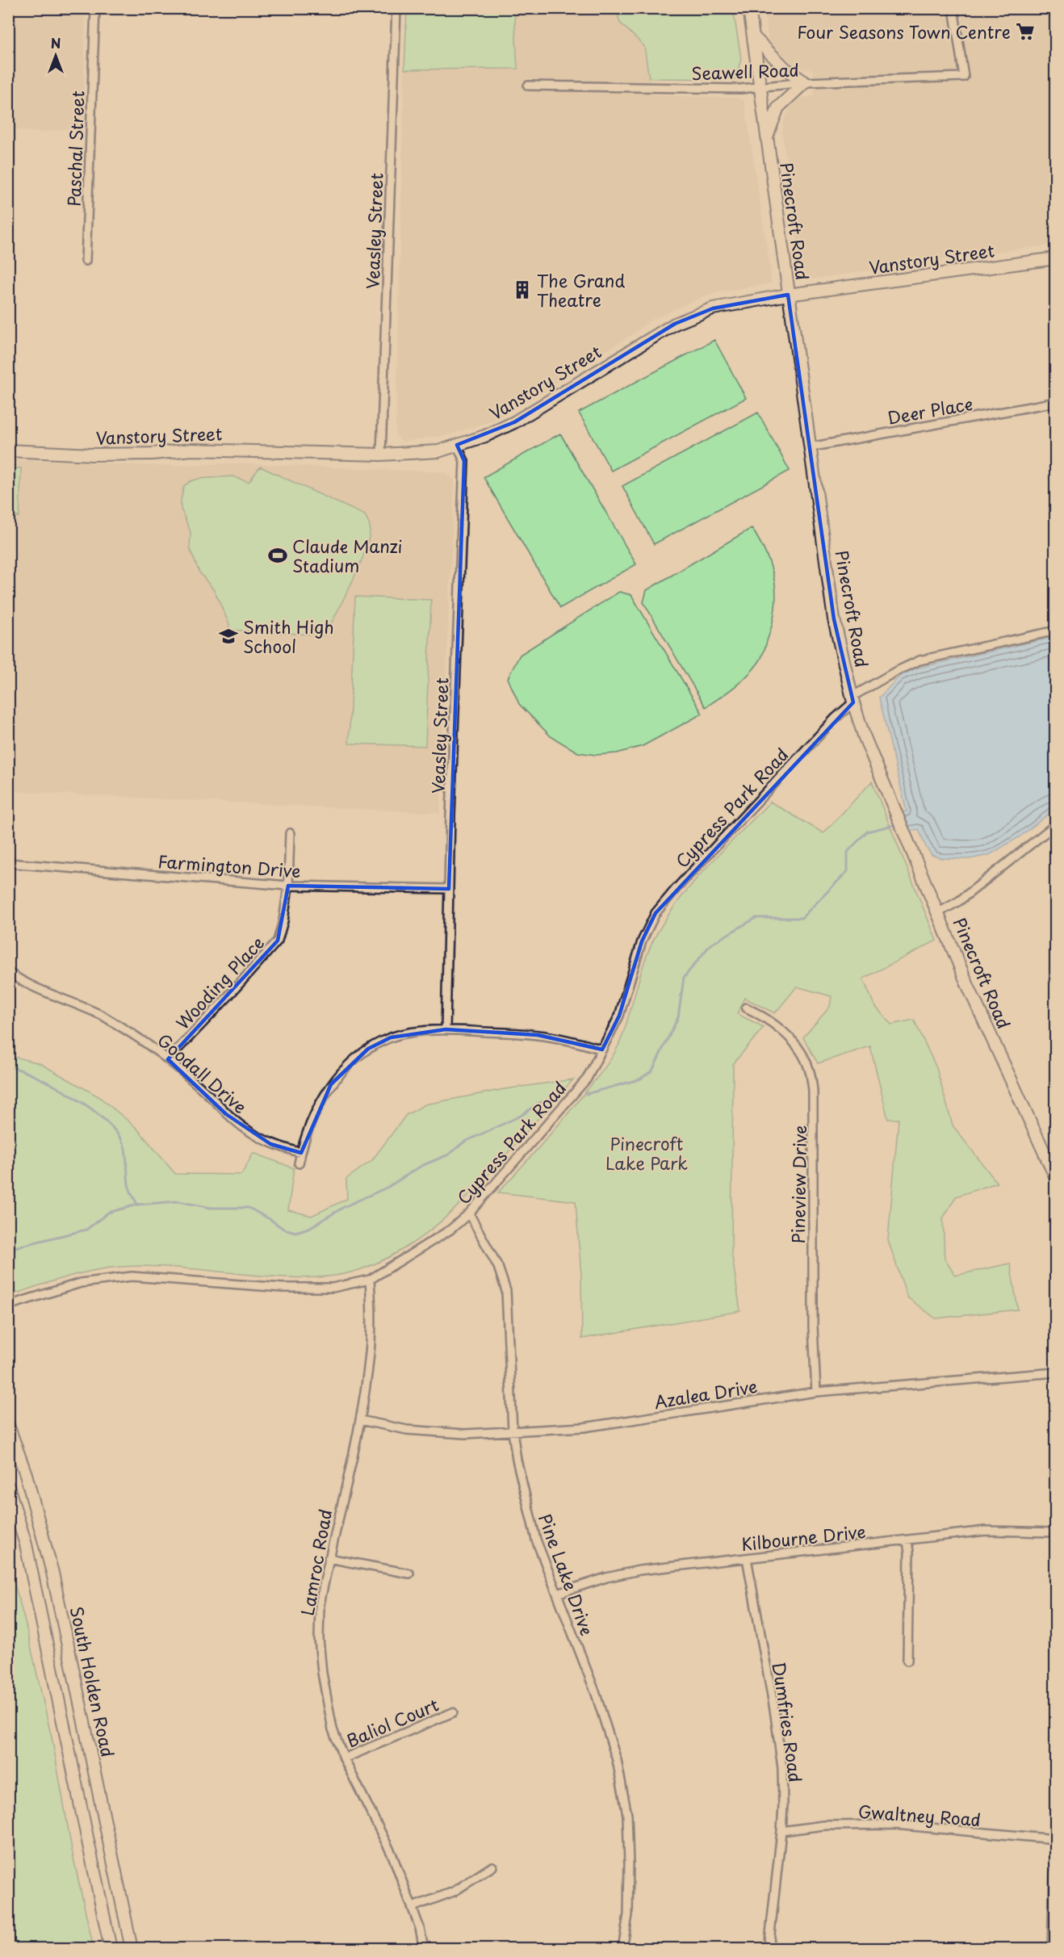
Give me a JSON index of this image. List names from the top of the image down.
{
  "streets": {
    "street": [
      "Seawell Road",
      "Paschal Street",
      "Pinecroft Road",
      "Veasley Street",
      "Vanstory Street",
      "Deer Place",
      "Cypress Park Road",
      "Farmington Drive",
      "Wooding Place",
      "Goodall Drive",
      "Pineview Drive",
      "Azalea Drive",
      "Kilbourne Drive",
      "Lamroc Road",
      "Pine Lake Drive",
      "South Holden Road",
      "Baliol Court",
      "Dumfries Road",
      "Gwaltney Road"
    ]
  },
  "crossings": [
    ["Seawell Road", "Pinecroft Road"],
    ["Pinecroft Road", "Vanstory Street"],
    ["Pinecroft Road", "Deer Place"],
    ["Pinecroft Road", "Cypress Park Road"],
    ["Veasley Street", "Vanstory Street"],
    ["Veasley Street", "Farmington Drive"],
    ["Cypress Park Road", "Lamroc Road"],
    ["Cypress Park Road", "Pine Lake Drive"],
    ["Farmington Drive", "Wooding Place"],
    ["Wooding Place", "Goodall Drive"],
    ["Pineview Drive", "Azalea Drive"],
    ["Azalea Drive", "Lamroc Road"],
    ["Azalea Drive", "Pine Lake Drive"],
    ["Kilbourne Drive", "Pine Lake Drive"],
    ["Kilbourne Drive", "Dumfries Road"],
    ["Lamroc Road", "Baliol Court"],
    ["Dumfries Road", "Gwaltney Road"]
  ],
  "parks": ["Pinecroft Lake Park"],
  "places": {
    "supermarket": ["Four Seasons Town Centre"],
    "building": ["The Grand Theatre"],
    "sports": ["Claude Manzi Stadium"],
    "school or university": ["Smith High School"]
  },
  "north": "top"
}
